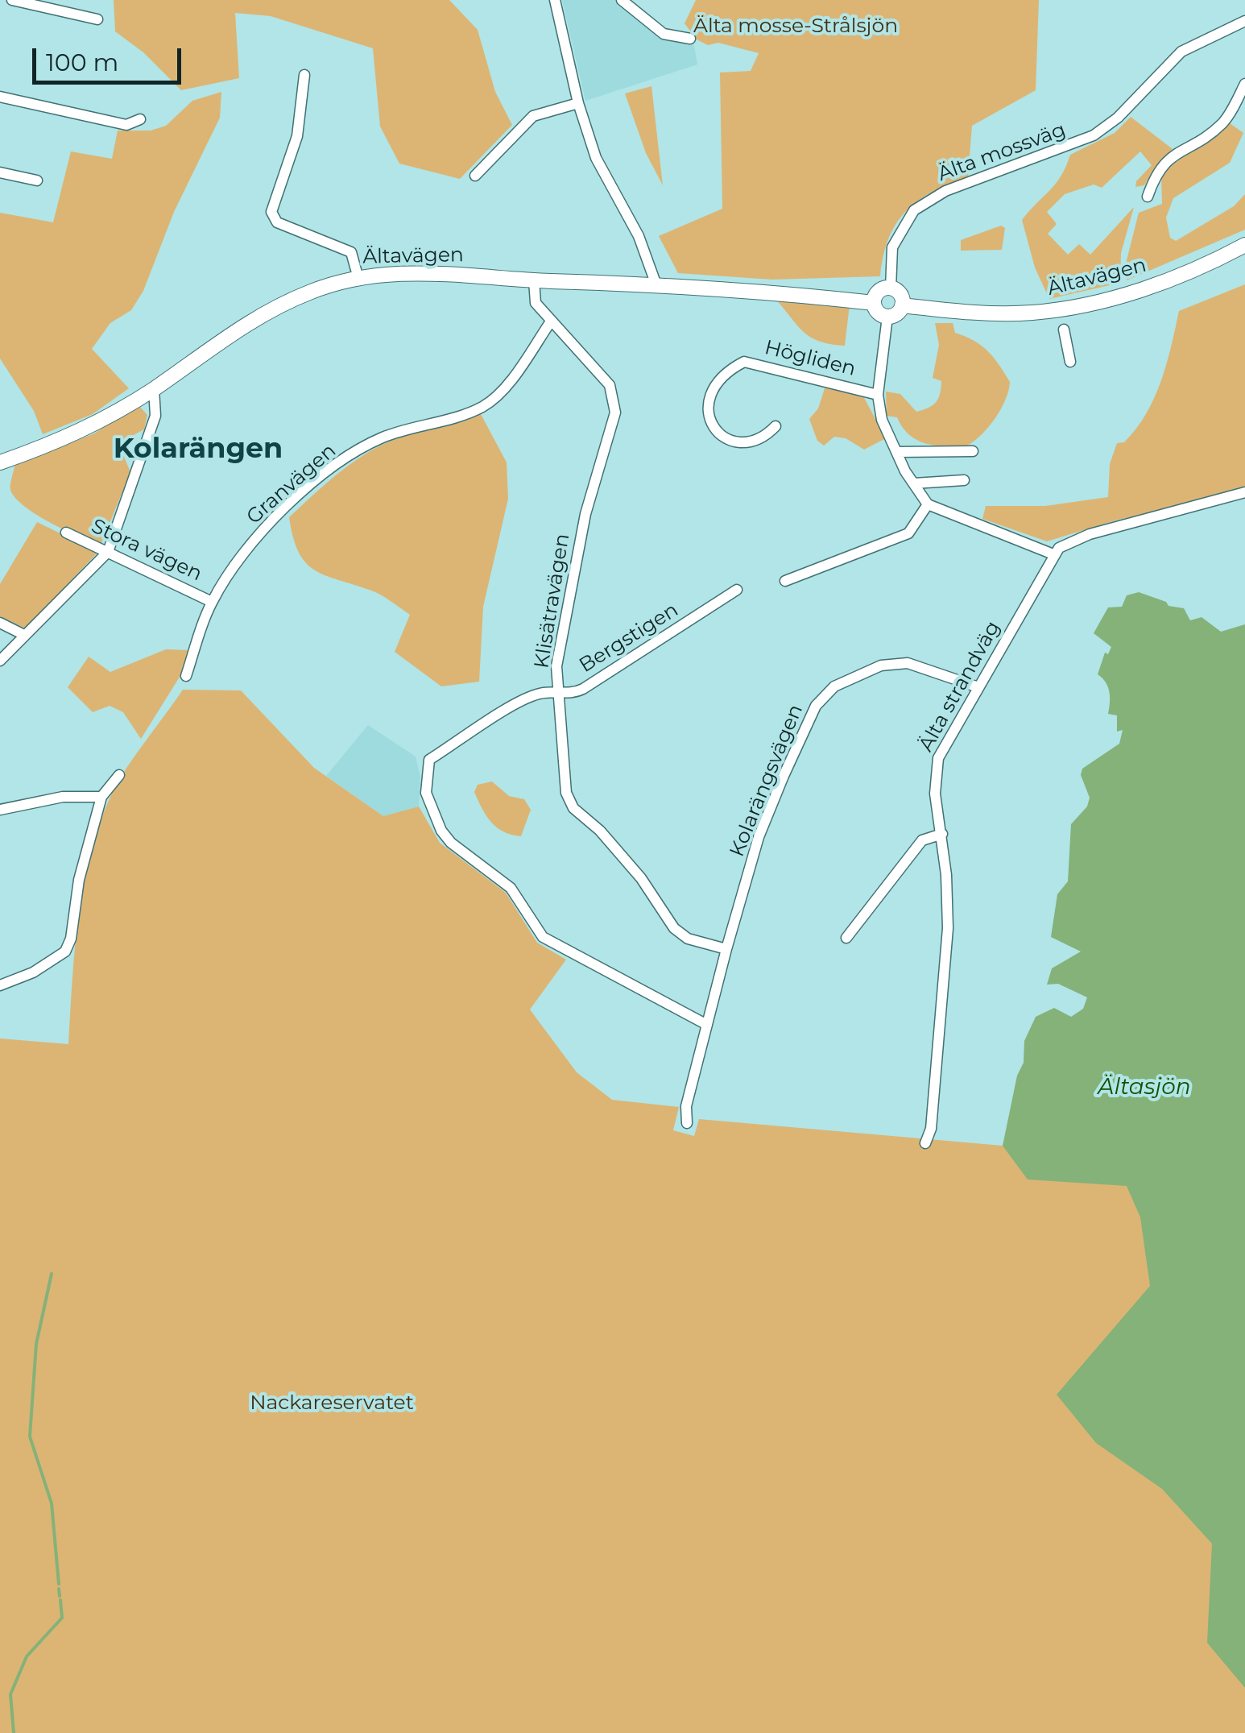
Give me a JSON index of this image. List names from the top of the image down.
{
  "streets": {
    "main road": ["Ältavägen"],
    "street": [
      "Älta mossväg",
      "Högliden",
      "Granvägen",
      "Stora vägen",
      "Klisätravägen",
      "Bergstigen",
      "Älta strandväg",
      "Kolarängsvägen"
    ]
  },
  "crossings": [
    ["Älta mossväg", "Ältavägen"],
    ["Ältavägen", "Klisätravägen"],
    ["Granvägen", "Stora vägen"],
    ["Granvägen", "Klisätravägen"],
    ["Klisätravägen", "Bergstigen"],
    ["Klisätravägen", "Kolarängsvägen"],
    ["Älta strandväg", "Kolarängsvägen"]
  ],
  "districts": ["Kolarängen"],
  "water": ["Ältasjön"],
  "parks": ["Älta mosse-Strålsjön", "Nackareservatet"],
  "scale_bar": "100 m"
}
